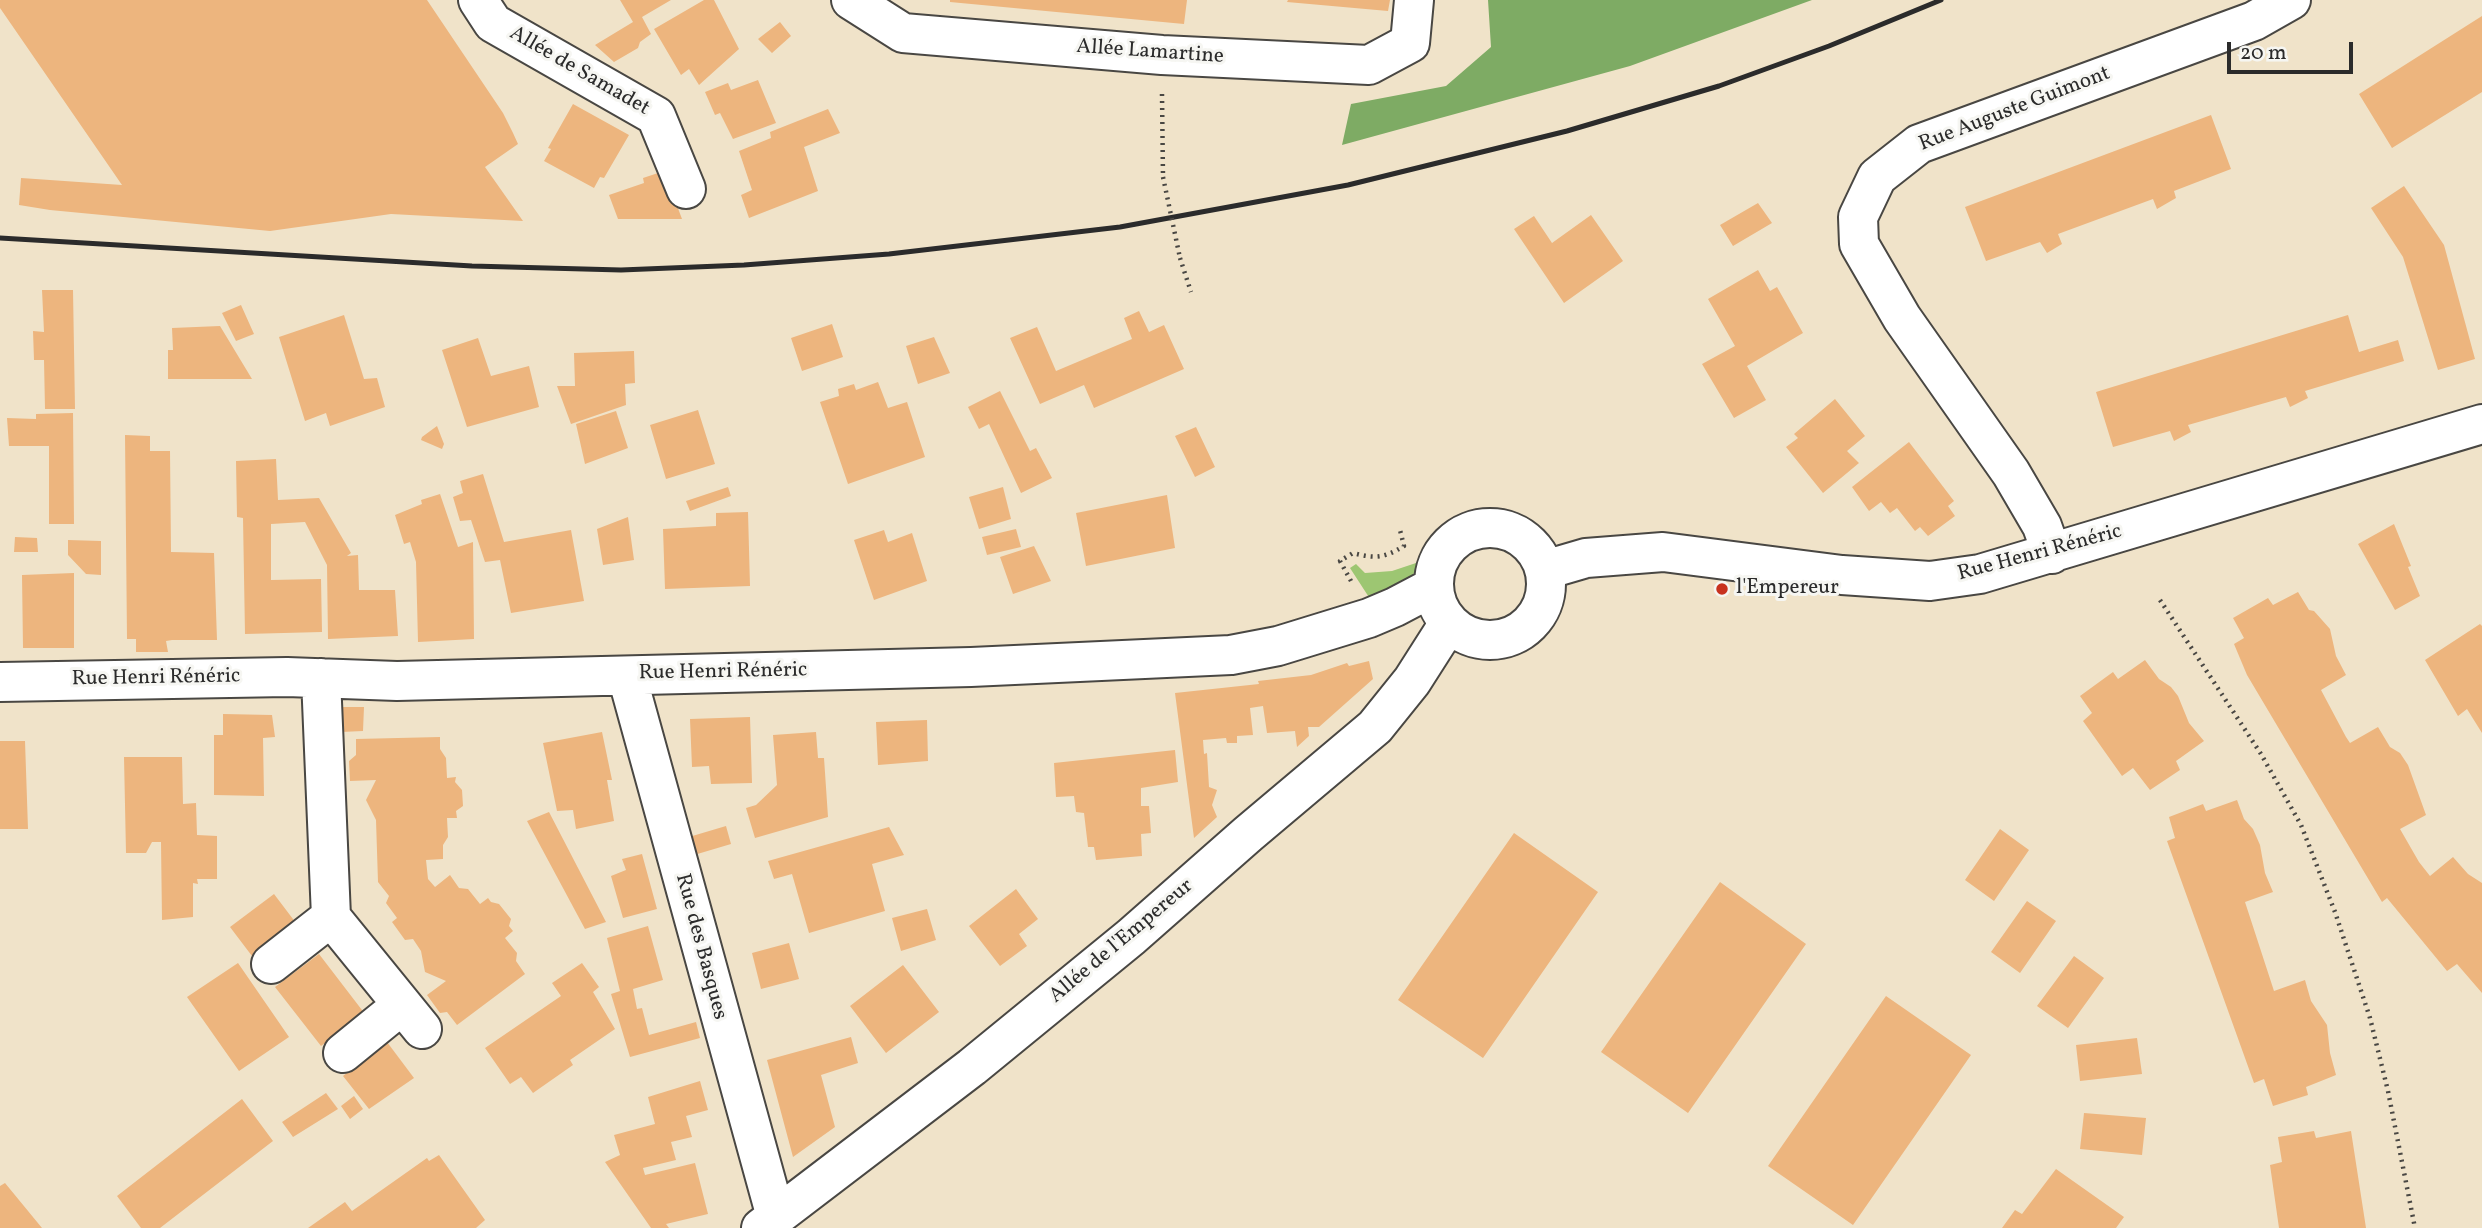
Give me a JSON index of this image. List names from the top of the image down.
{
  "streets": {
    "street": [
      "Allée Lamartine",
      "Allée de Samadet",
      "Rue Auguste Guimont",
      "Rue Henri Rénéric",
      "Allée de l'Empereur",
      "Rue des Basques"
    ]
  },
  "crossings": [
    ["Rue Auguste Guimont", "Rue Henri Rénéric"],
    ["Rue Henri Rénéric", "Allée de l'Empereur"],
    ["Rue Henri Rénéric", "Rue des Basques"],
    ["Allée de l'Empereur", "Rue des Basques"]
  ],
  "places": ["l'Empereur"],
  "scale_bar": "20 m"
}
